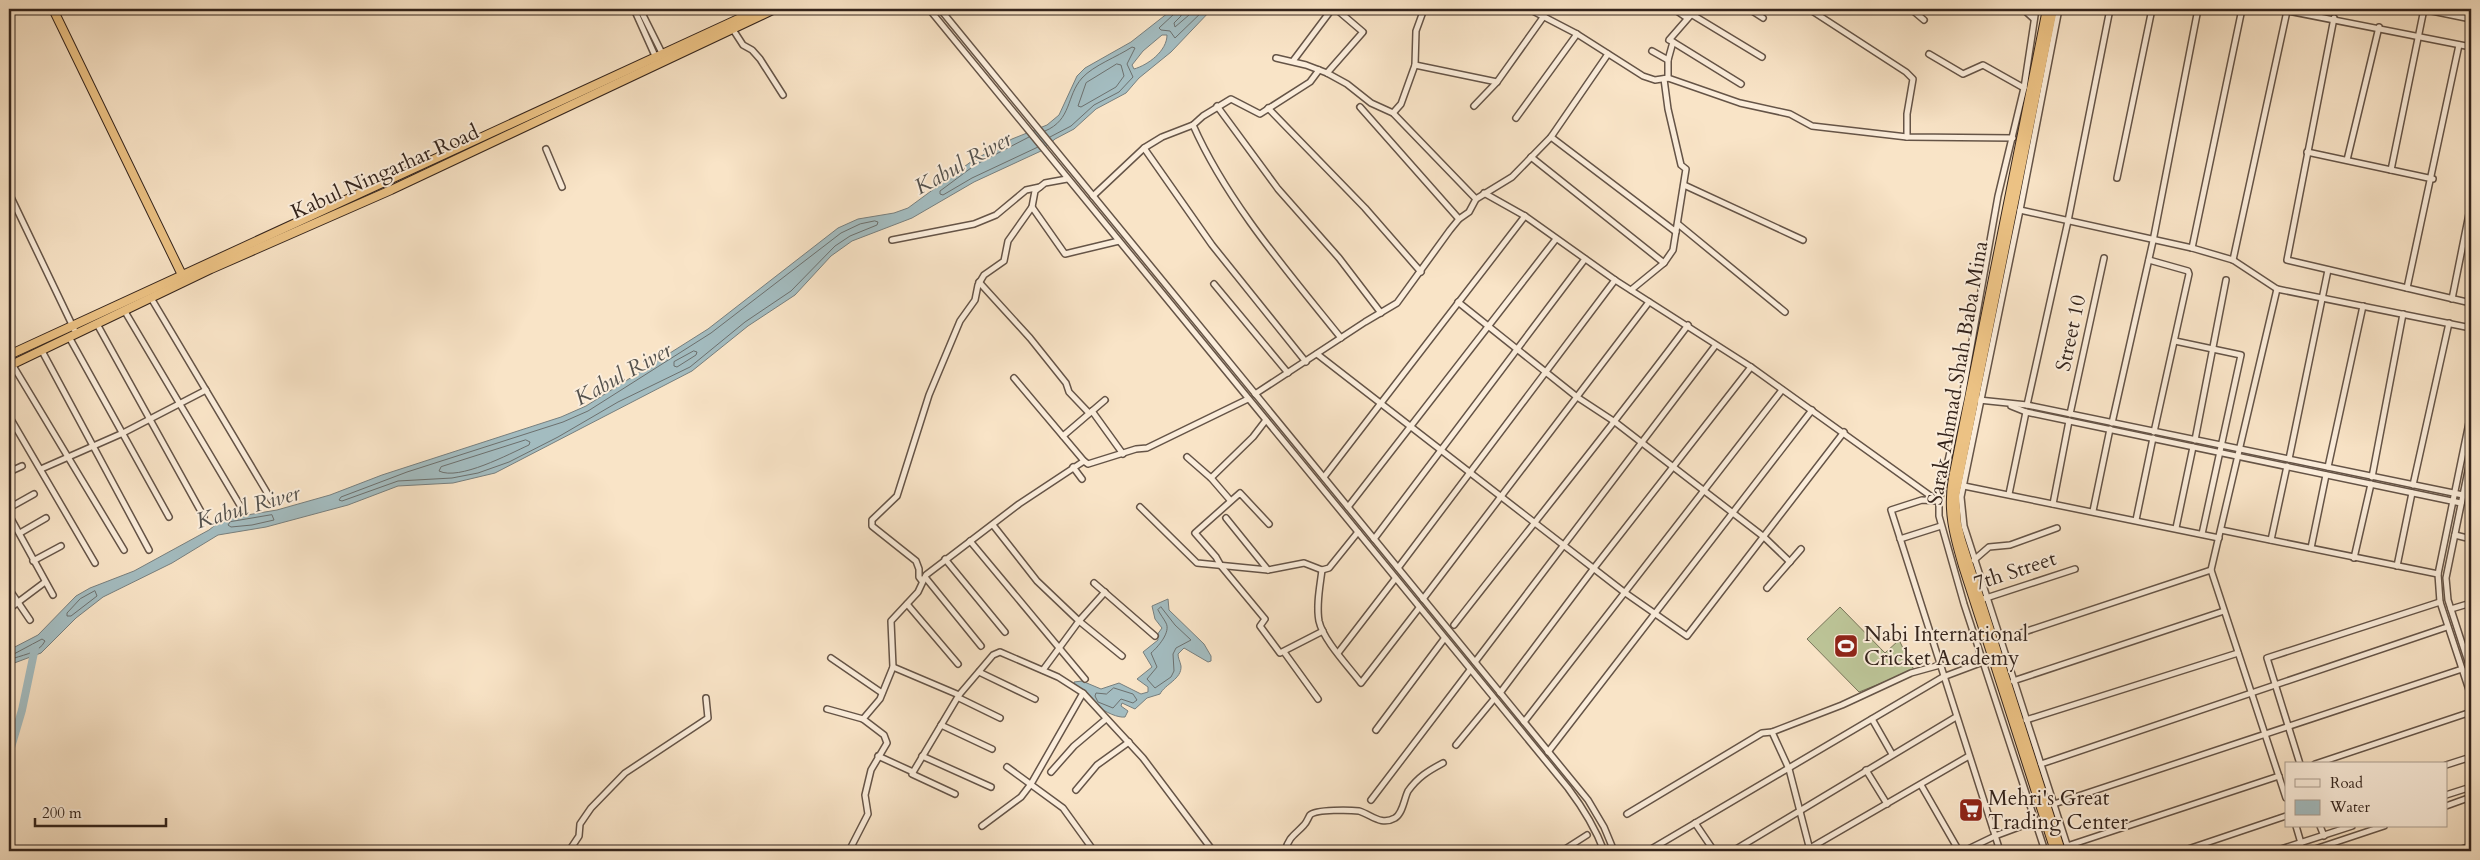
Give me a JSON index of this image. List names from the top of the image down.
{
  "streets": {
    "highway": ["Kabul Ningarhar Road", "Sarak Ahmad Shah Baba Mina"],
    "street": ["Street 10", "7th Street"]
  },
  "water": ["Kabul River"],
  "places": {
    "sports": ["Nabi International Cricket Academy"],
    "supermarket": ["Mehri's Great Trading Center"]
  },
  "legend": ["Road", "Water"],
  "scale_bar": "200 m"
}
